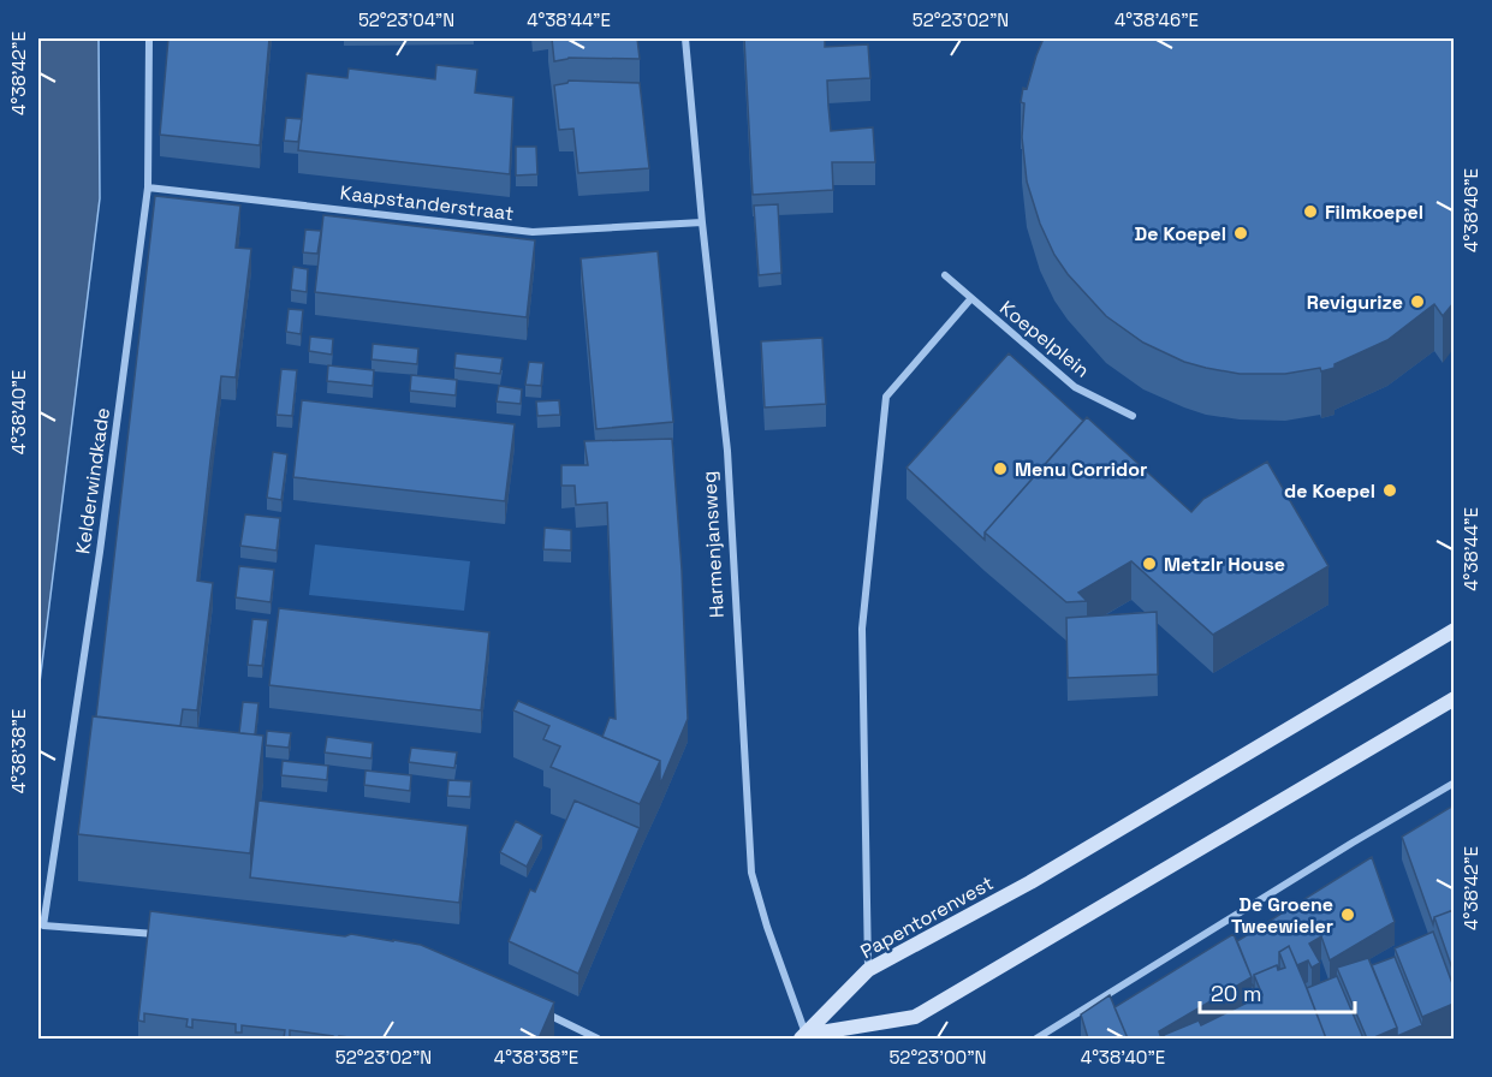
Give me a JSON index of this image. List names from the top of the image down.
{
  "streets": {
    "street": [
      "Kaapstanderstraat",
      "Koepelplein",
      "Kelderwindkade",
      "Harmenjansweg",
      "Papentorenvest"
    ]
  },
  "crossings": [
    ["Kaapstanderstraat", "Kelderwindkade"],
    ["Kaapstanderstraat", "Harmenjansweg"],
    ["Harmenjansweg", "Papentorenvest"]
  ],
  "places": [
    "Filmkoepel",
    "De Koepel",
    "Revigurize",
    "Menu Corridor",
    "de Koepel",
    "Metzlr House",
    "De Groene Tweewieler"
  ],
  "scale_bar": "20 m",
  "coordinates": [
    "52°23'04\"N",
    "4°38'44\"E",
    "52°23'02\"N",
    "4°38'46\"E",
    "4°38'42\"E",
    "4°38'40\"E",
    "4°38'38\"E",
    "52°23'00\"N"
  ]
}
